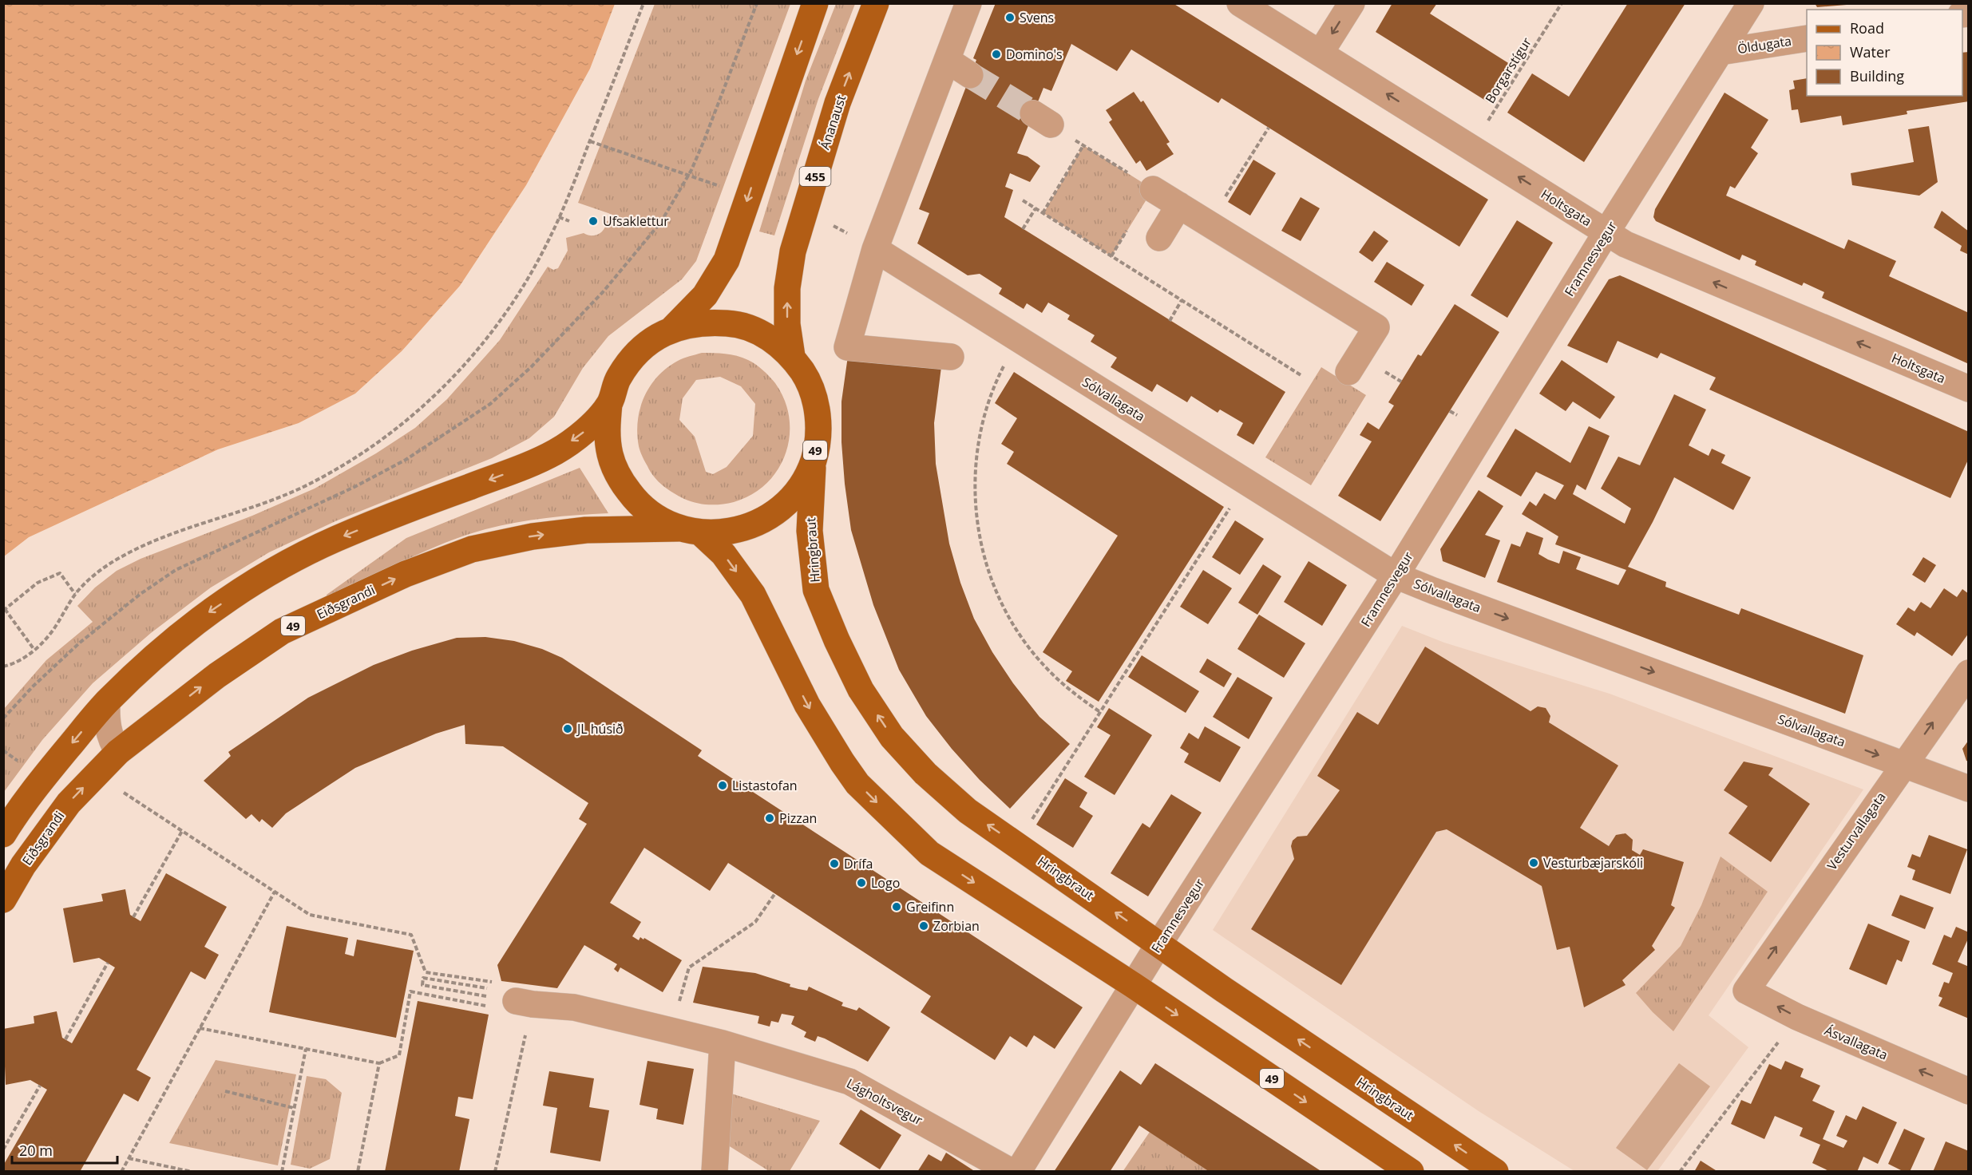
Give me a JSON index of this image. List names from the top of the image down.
{
  "streets": {
    "main road": [
      "Ánanaust",
      "455",
      "49",
      "Hringbraut",
      "Eiðsgrandi"
    ],
    "street": [
      "Öldugata",
      "Holtsgata",
      "Framnesvegur",
      "Sólvallagata",
      "Vesturvallagata",
      "Ásvallagata",
      "Lágholtsvegur"
    ],
    "path": ["Borgarstígur"]
  },
  "crossings": [
    ["Öldugata", "Framnesvegur"],
    ["Borgarstígur", "Holtsgata"],
    ["Ánanaust", "49"],
    ["Holtsgata", "Framnesvegur"],
    ["Framnesvegur", "Sólvallagata"],
    ["Framnesvegur", "49"],
    ["Framnesvegur", "Hringbraut"],
    ["Sólvallagata", "Vesturvallagata"],
    ["49", "Hringbraut"],
    ["49", "Eiðsgrandi"],
    ["Vesturvallagata", "Ásvallagata"]
  ],
  "one_way": [
    "Holtsgata",
    "Sólvallagata",
    "Vesturvallagata",
    "Ásvallagata"
  ],
  "places": [
    "Svens",
    "Domino's",
    "Ufsaklettur",
    "JL húsið",
    "Listastofan",
    "Pizzan",
    "Vesturbæjarskóli",
    "Drífa",
    "Logo",
    "Greifinn",
    "Zorbian"
  ],
  "legend": ["Road", "Water", "Building"],
  "scale_bar": "20 m"
}
